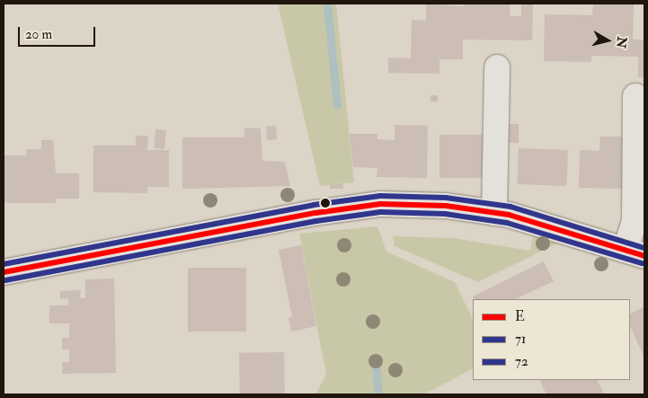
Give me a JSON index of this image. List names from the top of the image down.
{
  "lines": ["transit line 72", "transit line E", "transit line 71"],
  "legend": ["E", "71", "72"],
  "scale_bar": "20 m",
  "north": "right"
}
